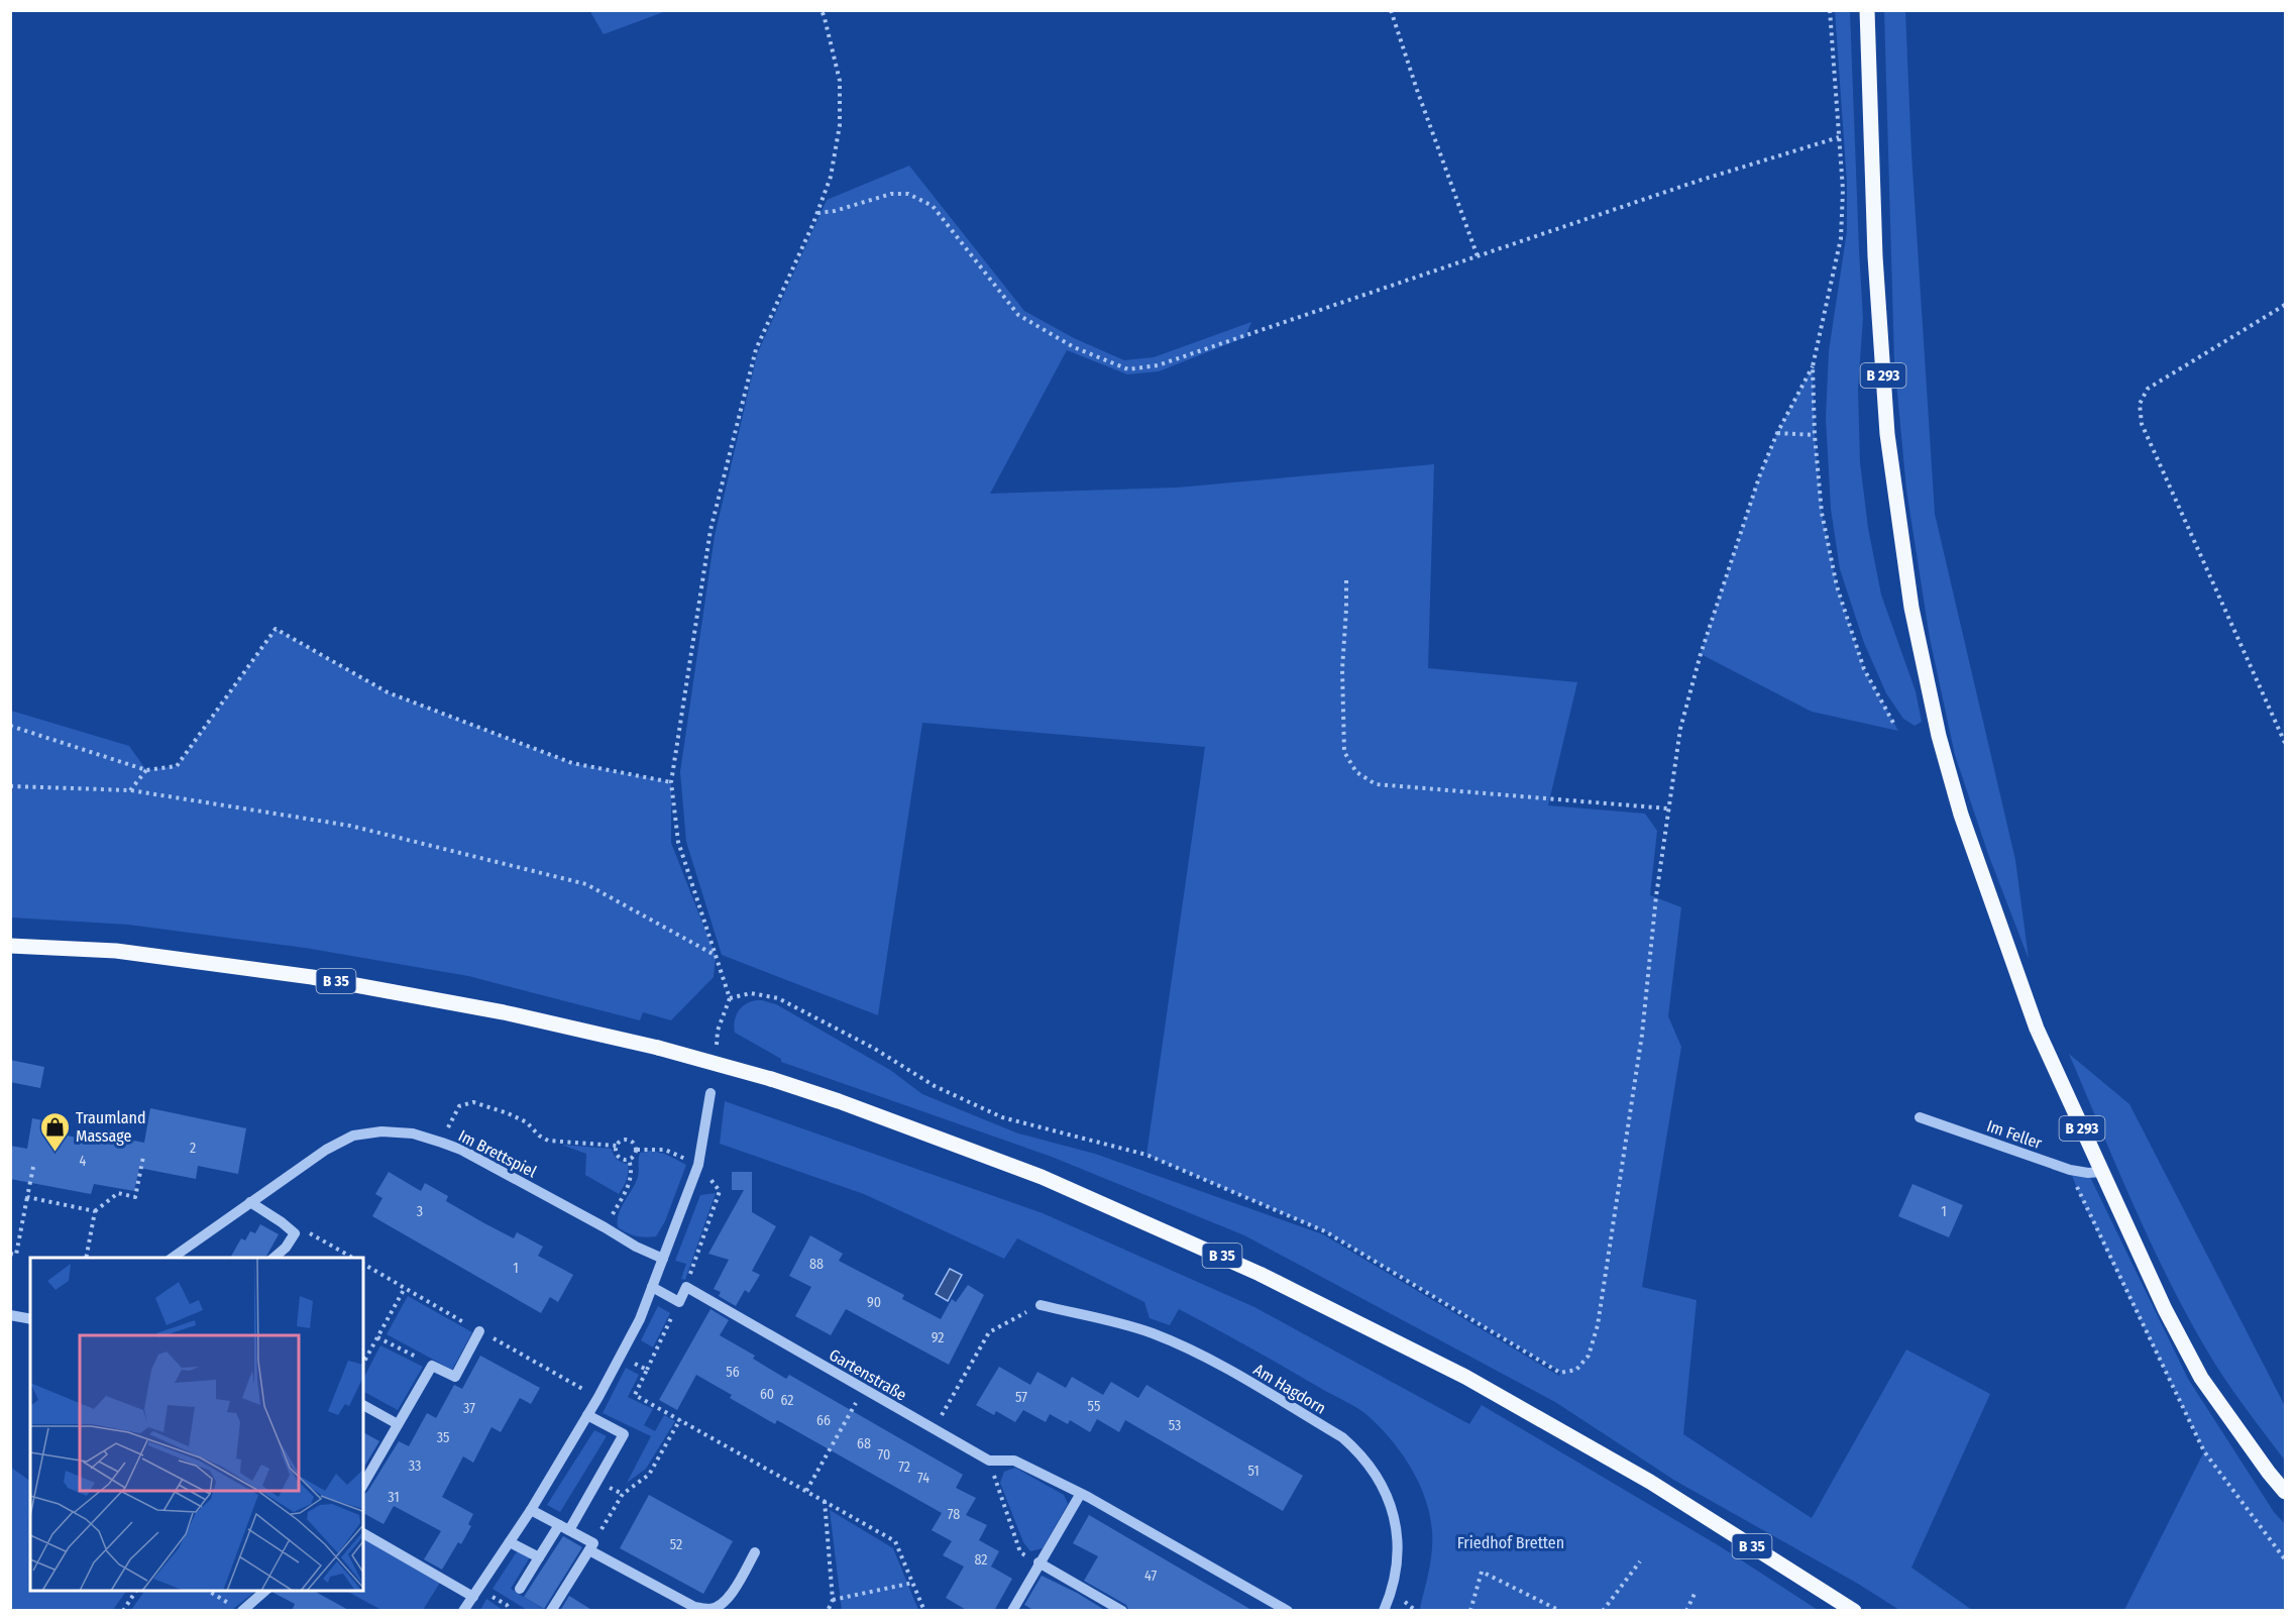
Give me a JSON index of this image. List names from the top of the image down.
{
  "streets": {
    "main road": ["B 293", "B 35"],
    "street": [
      "Im Feller",
      "Im Brettspiel",
      "Gartenstraße",
      "Am Hagdorn"
    ]
  },
  "crossings": [
    ["B 293", "Im Feller"]
  ],
  "parks": ["Friedhof Bretten"],
  "places": {
    "shop": ["Traumland Massage"]
  },
  "house_numbers": [
    "2",
    "4",
    "3",
    "1",
    "88",
    "1",
    "90",
    "92",
    "56",
    "60",
    "57",
    "62",
    "55",
    "37",
    "66",
    "53",
    "35",
    "68",
    "70",
    "33",
    "72",
    "51",
    "74",
    "31",
    "78",
    "52",
    "82",
    "47"
  ]
}
